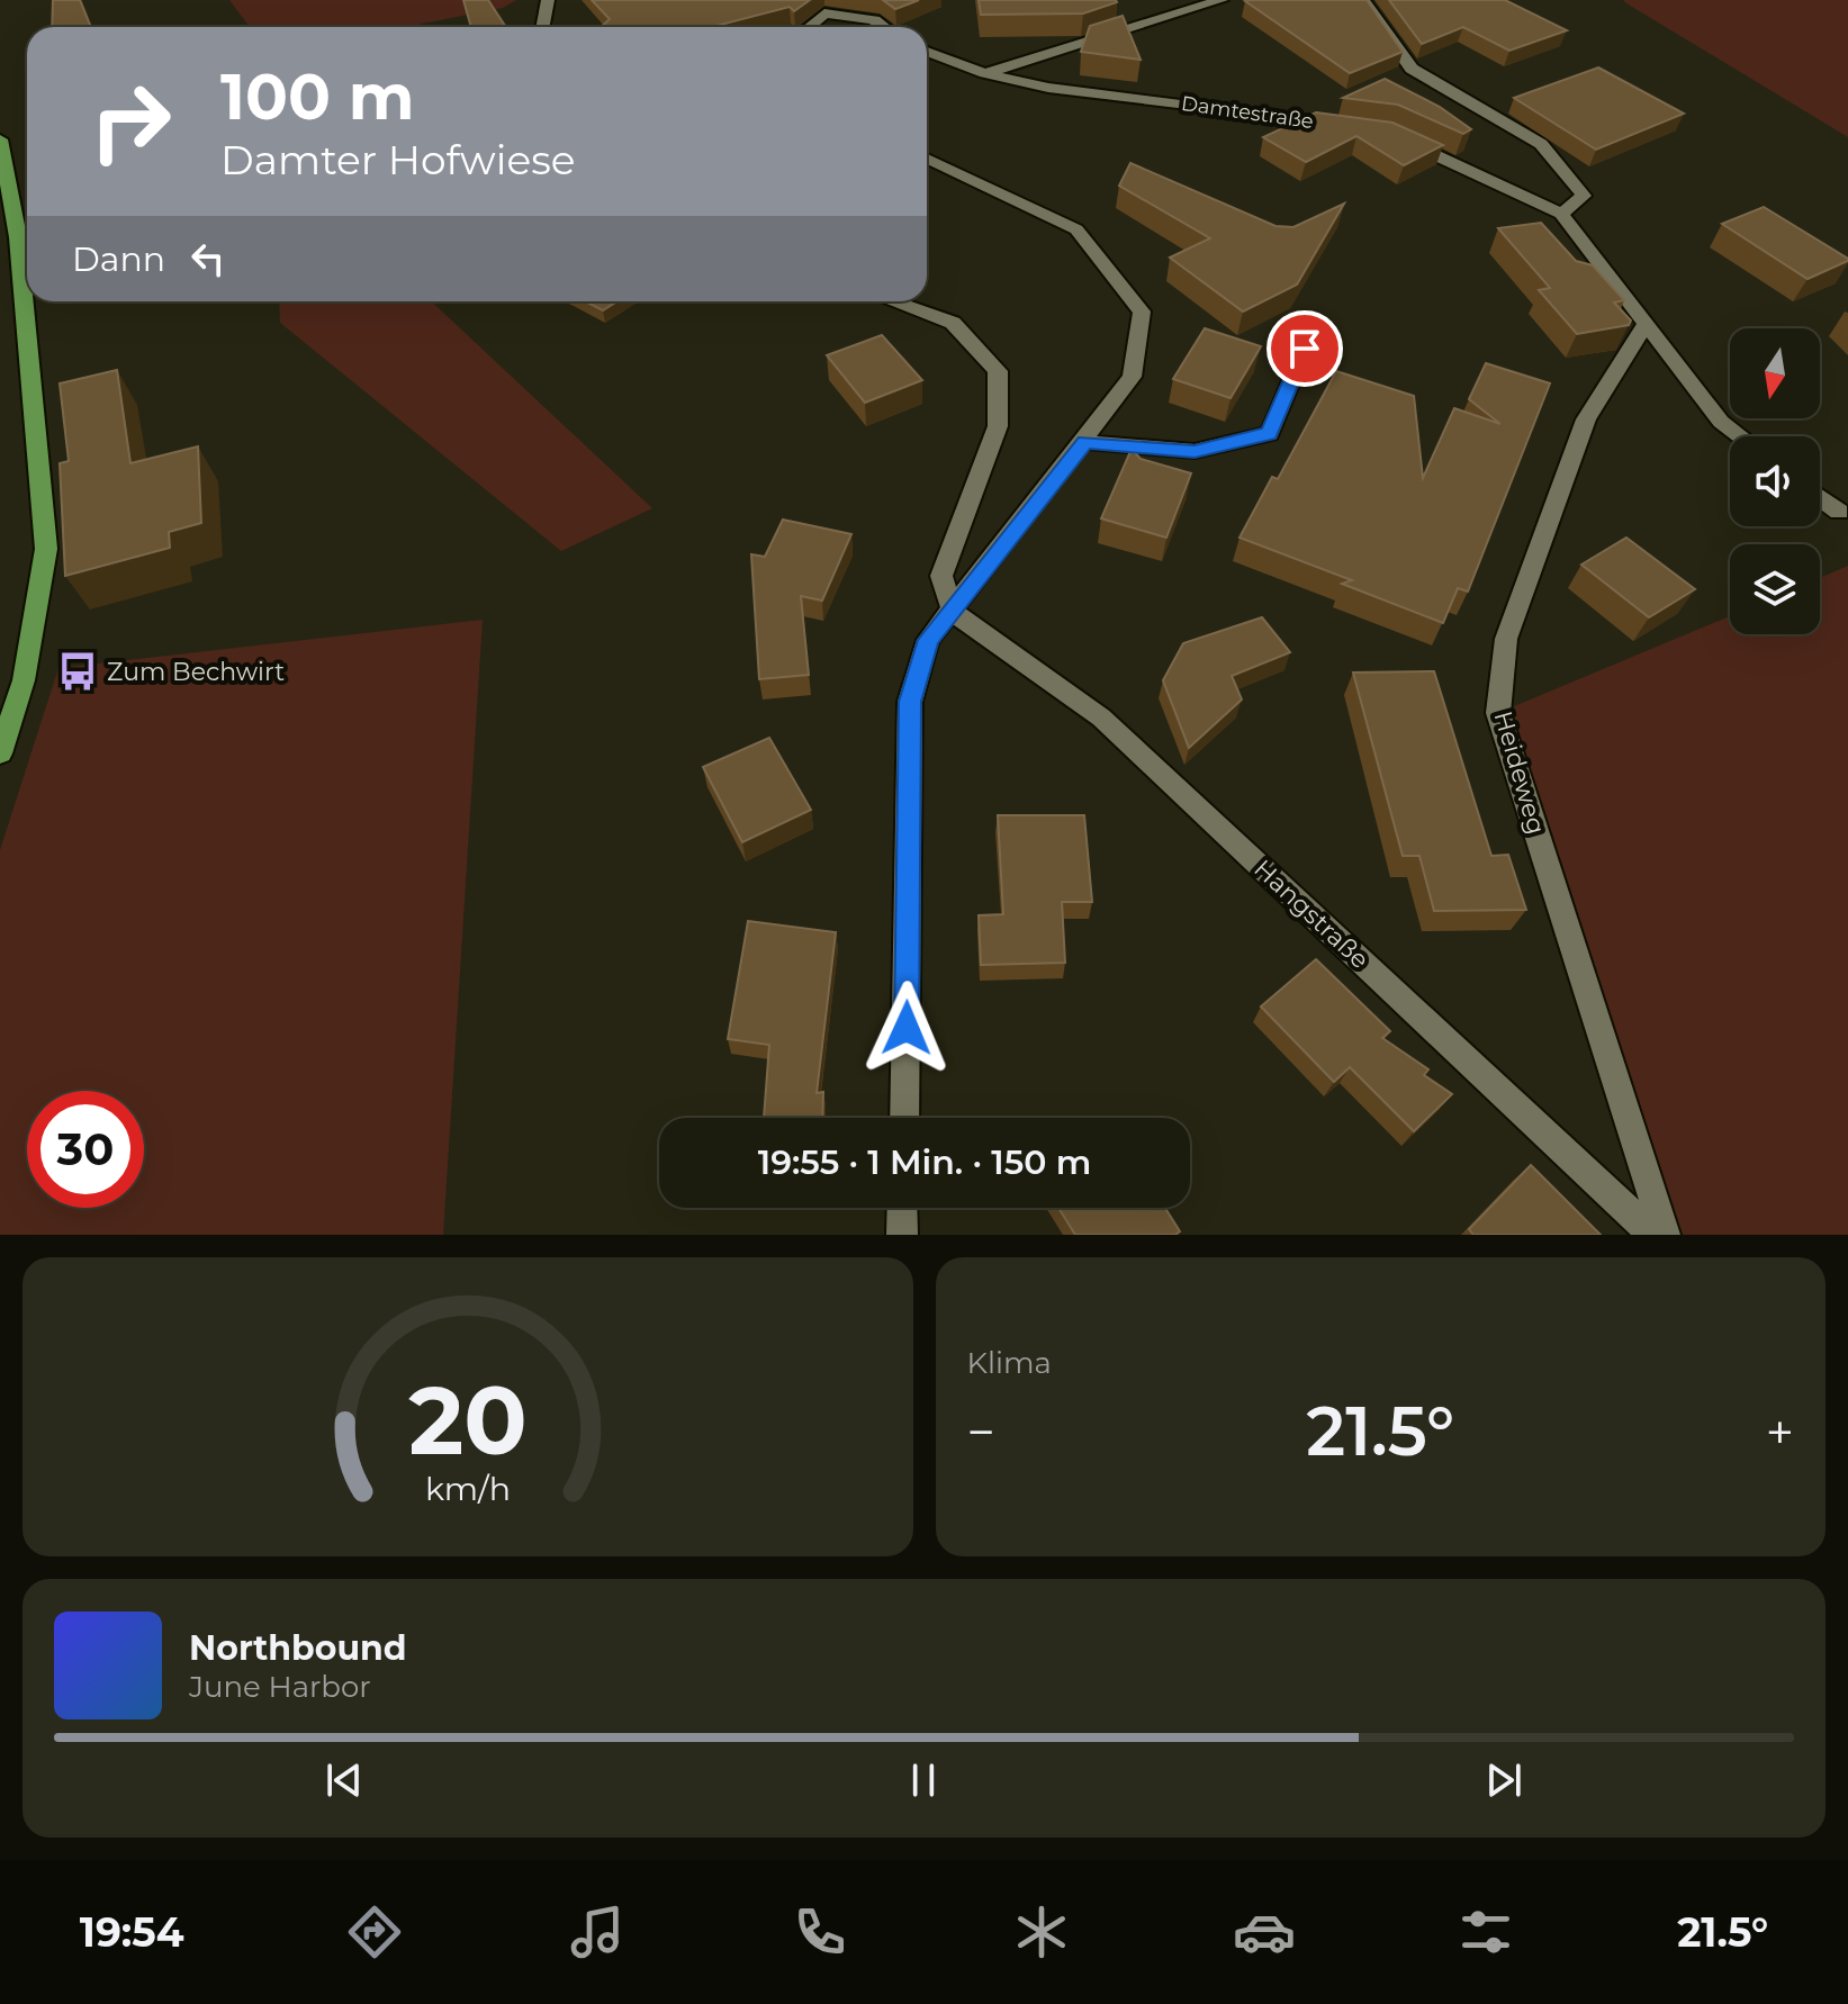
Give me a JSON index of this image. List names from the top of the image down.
{
  "streets": {
    "street": ["Damtestraße", "Heideweg", "Hangstraße"]
  },
  "places": {
    "bus stop": ["Zum Bechwirt"]
  },
  "north": "bottom",
  "page": {
    "turn": ["100 m", "Damter Hofwiese"],
    "then": "Dann",
    "limit": "30",
    "trip": "19:55 · 1 Min. · 150 m",
    "tile": "Klima",
    "heat": ["−", "21.5°", "+"],
    "song": ["Northbound", "June Harbor"],
    "tabs": ["19:54", "21.5°"],
    "gauge": ["20", "km/h"]
  }
}
